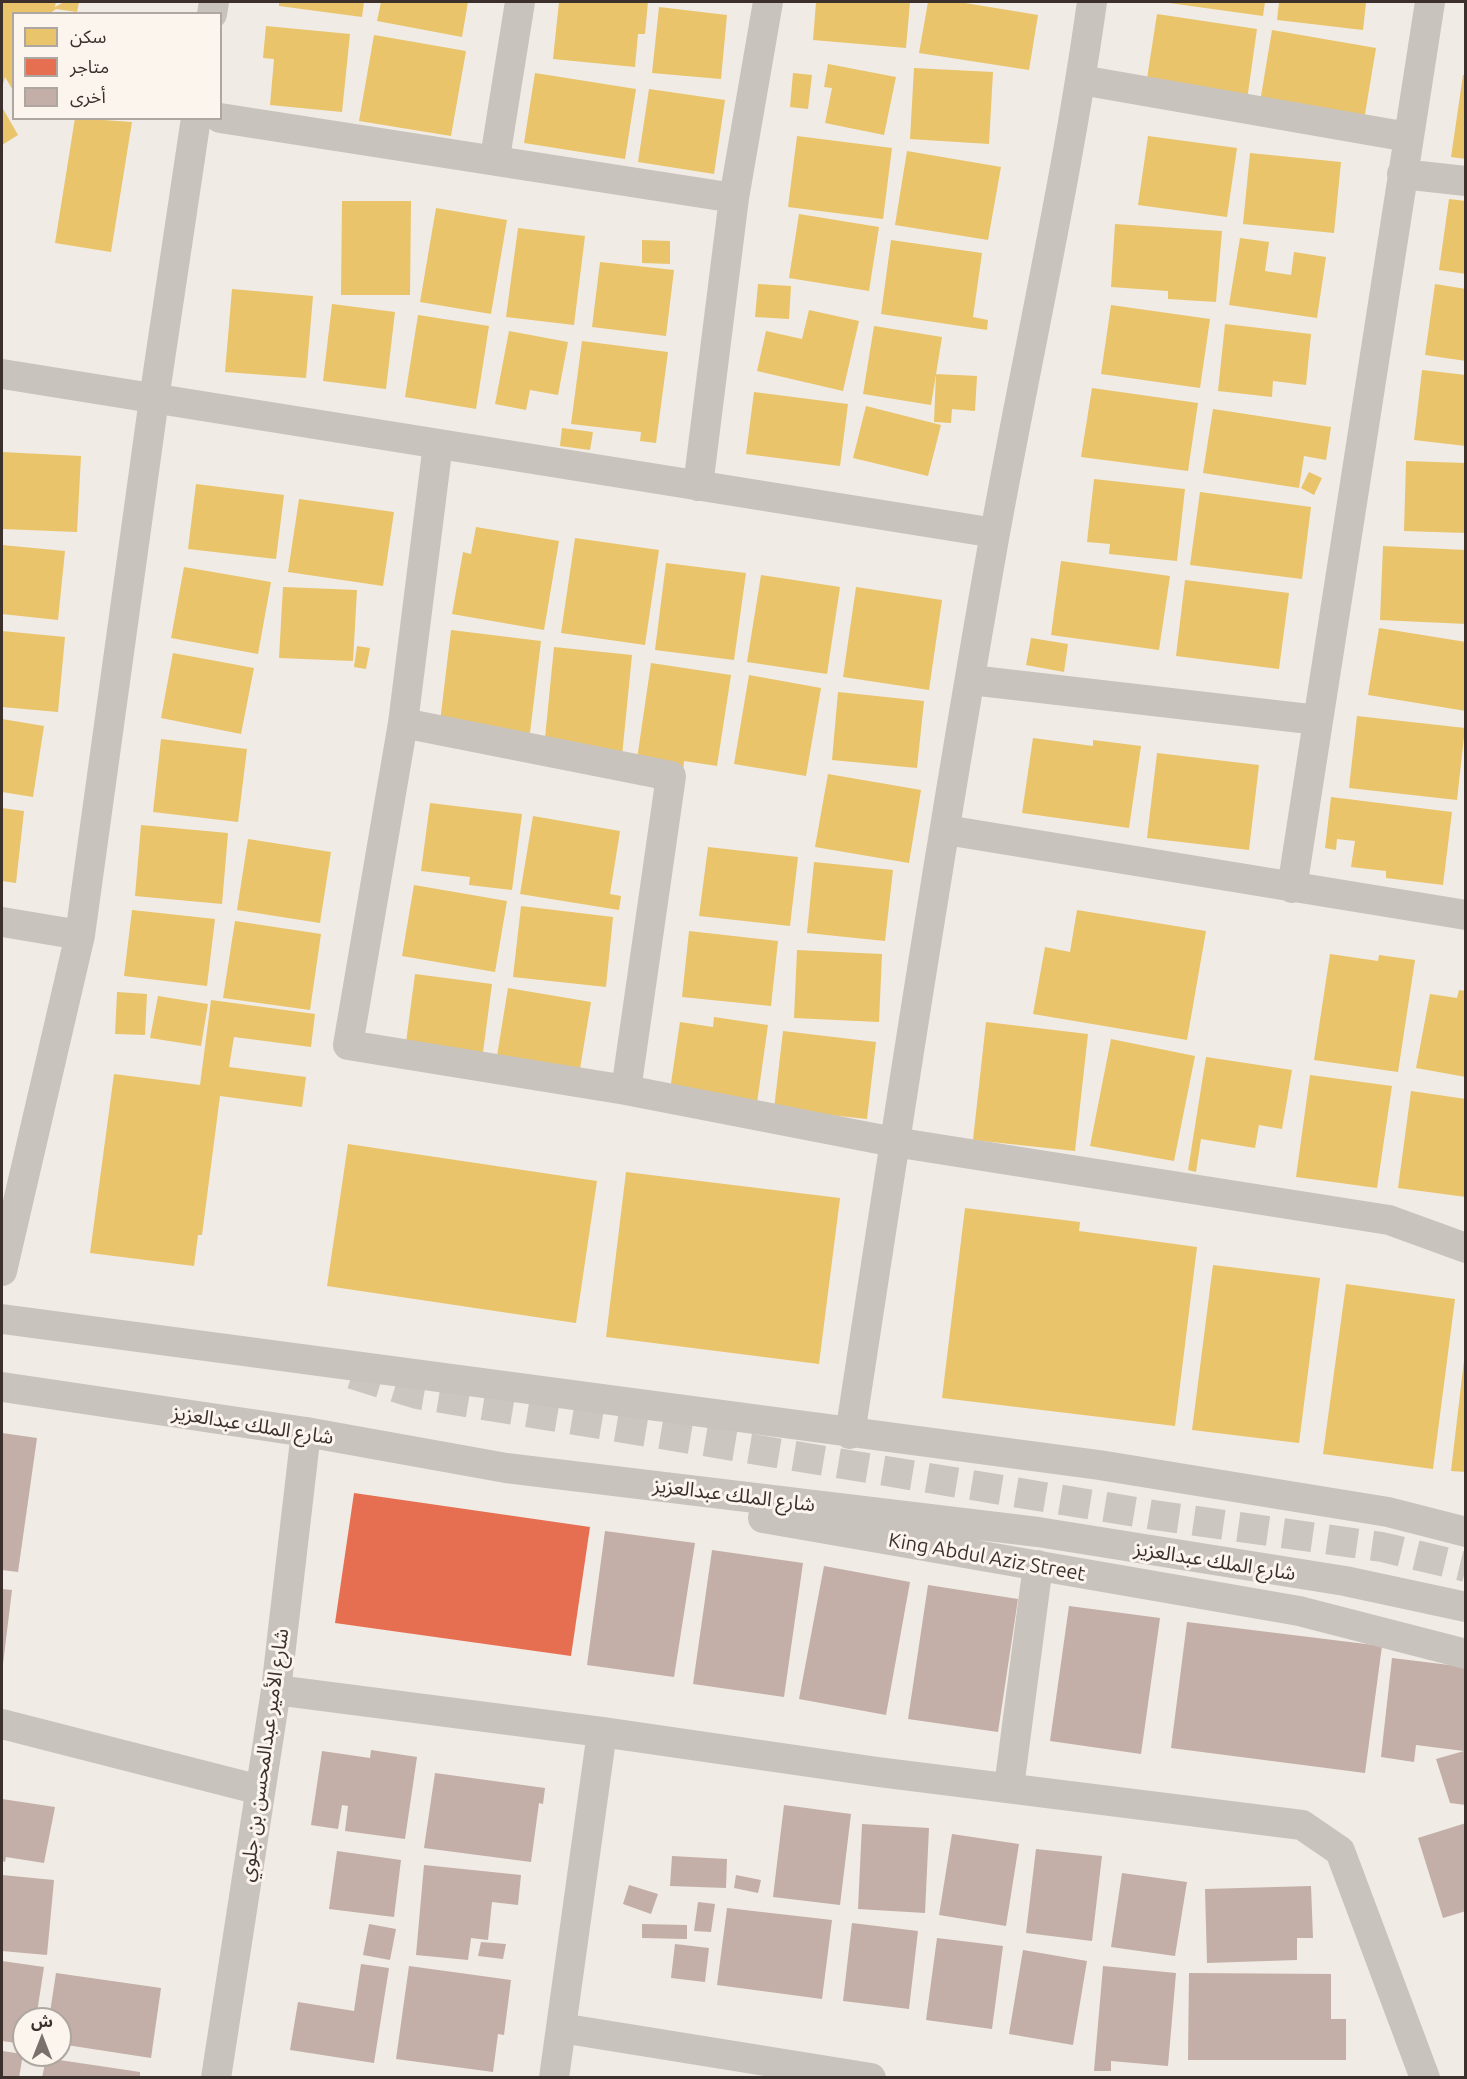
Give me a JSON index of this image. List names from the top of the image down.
{
  "streets": {
    "street": ["شارع الملك عبدالعزيز", "King Abdul Aziz Street", "شارع الأمير عبدالمحسن بن جلوي"]
  },
  "crossings": [
    ["شارع الملك عبدالعزيز", "King Abdul Aziz Street"],
    ["شارع الملك عبدالعزيز", "شارع الأمير عبدالمحسن بن جلوي"]
  ],
  "legend": ["سكن", "متاجر", "أخرى"],
  "north": "top"
}
